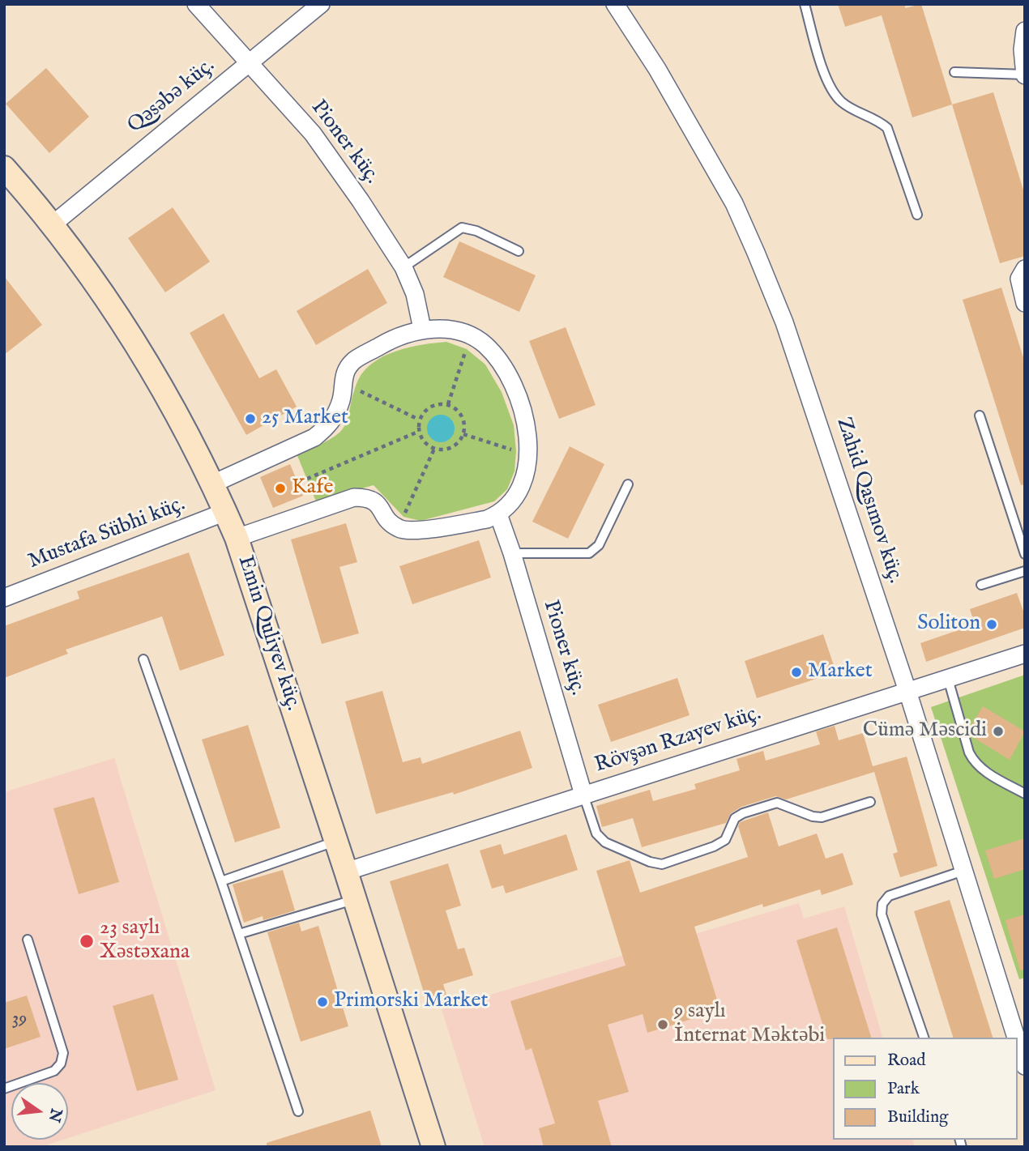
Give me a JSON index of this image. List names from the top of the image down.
{
  "streets": {
    "street": [
      "Qəsəbə küç.",
      "Pioner küç.",
      "Zahid Qasımov küç.",
      "Mustafa Sübhi küç.",
      "Emin Quliyev küç.",
      "Rövşən Rzayev küç."
    ]
  },
  "crossings": [
    ["Qəsəbə küç.", "Pioner küç."],
    ["Qəsəbə küç.", "Emin Quliyev küç."],
    ["Pioner küç.", "Rövşən Rzayev küç."],
    ["Zahid Qasımov küç.", "Rövşən Rzayev küç."],
    ["Mustafa Sübhi küç.", "Emin Quliyev küç."],
    ["Emin Quliyev küç.", "Rövşən Rzayev küç."]
  ],
  "places": [
    "25 Market",
    "Kafe",
    "Soliton",
    "Market",
    "Cümə Məscidi",
    "23 saylı Xəstəxana",
    "Primorski Market",
    "9 saylı İnternat Məktəbi"
  ],
  "house_numbers": ["39"],
  "legend": ["Road", "Park", "Building"],
  "north": "right"
}
